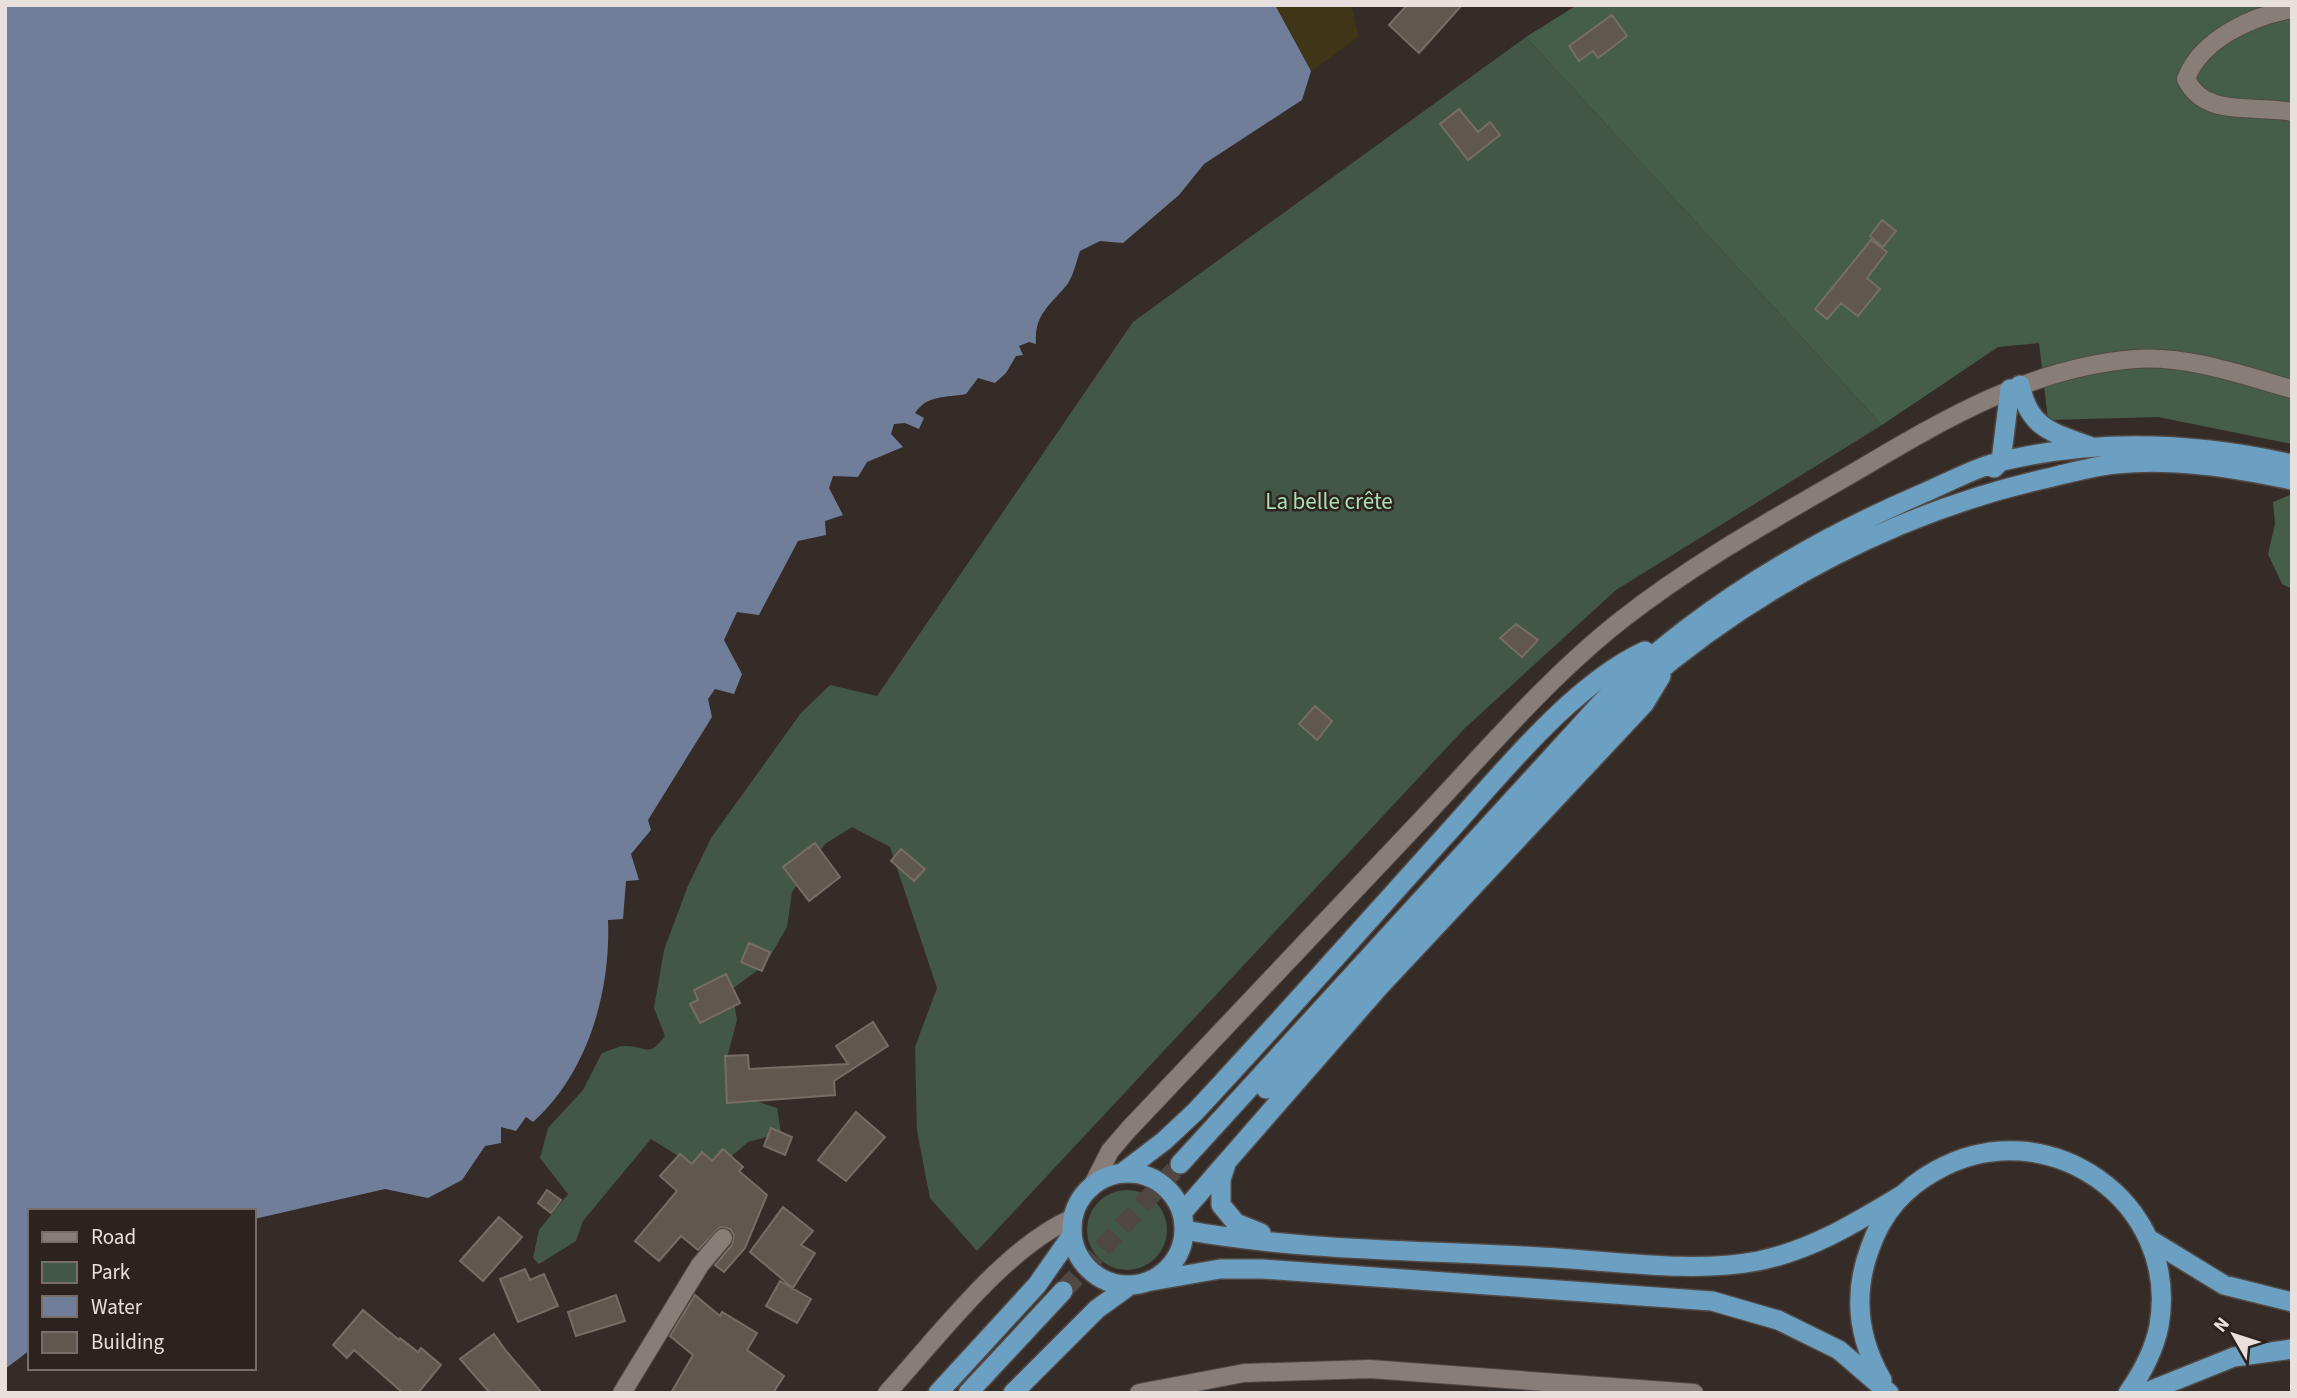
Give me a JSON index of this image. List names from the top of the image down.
{
  "parks": ["La belle crête"],
  "legend": [
    "Road",
    "Park",
    "Water",
    "Building"
  ],
  "north": "top left"
}
